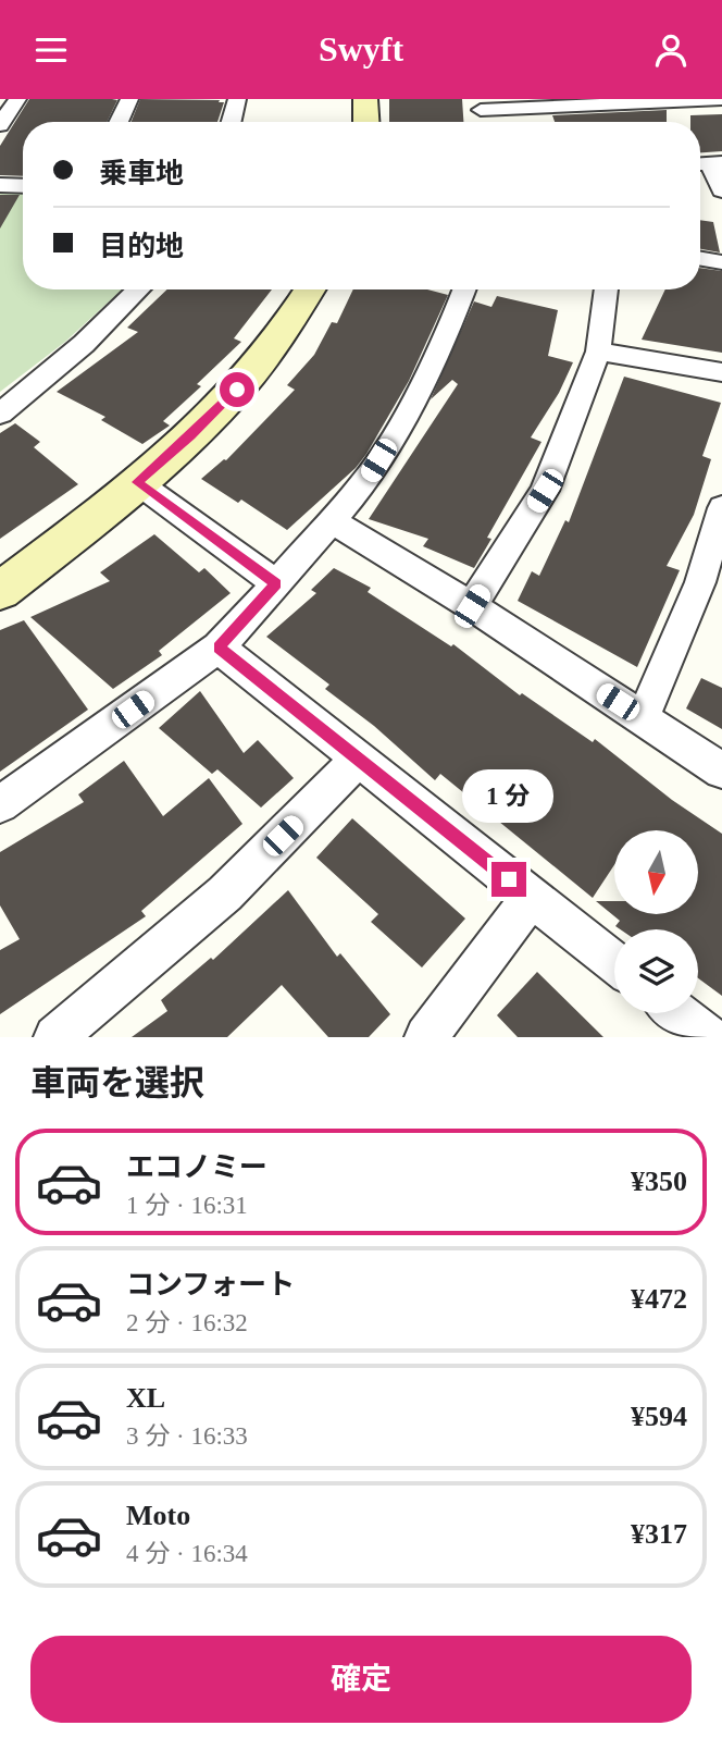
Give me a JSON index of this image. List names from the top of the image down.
{
  "north": "bottom",
  "page": {
    "header": "Swyft",
    "banner": ["乗車地", "目的地"],
    "bubble": "1 分",
    "heading": "車両を選択",
    "list": [
      {
        "name": "エコノミー",
        "note": "1 分 · 16:31",
        "value": "¥350"
      },
      {
        "name": "コンフォート",
        "note": "2 分 · 16:32",
        "value": "¥472"
      },
      {
        "name": "XL",
        "note": "3 分 · 16:33",
        "value": "¥594"
      },
      {
        "name": "Moto",
        "note": "4 分 · 16:34",
        "value": "¥317"
      }
    ],
    "buttons": "確定"
  }
}
